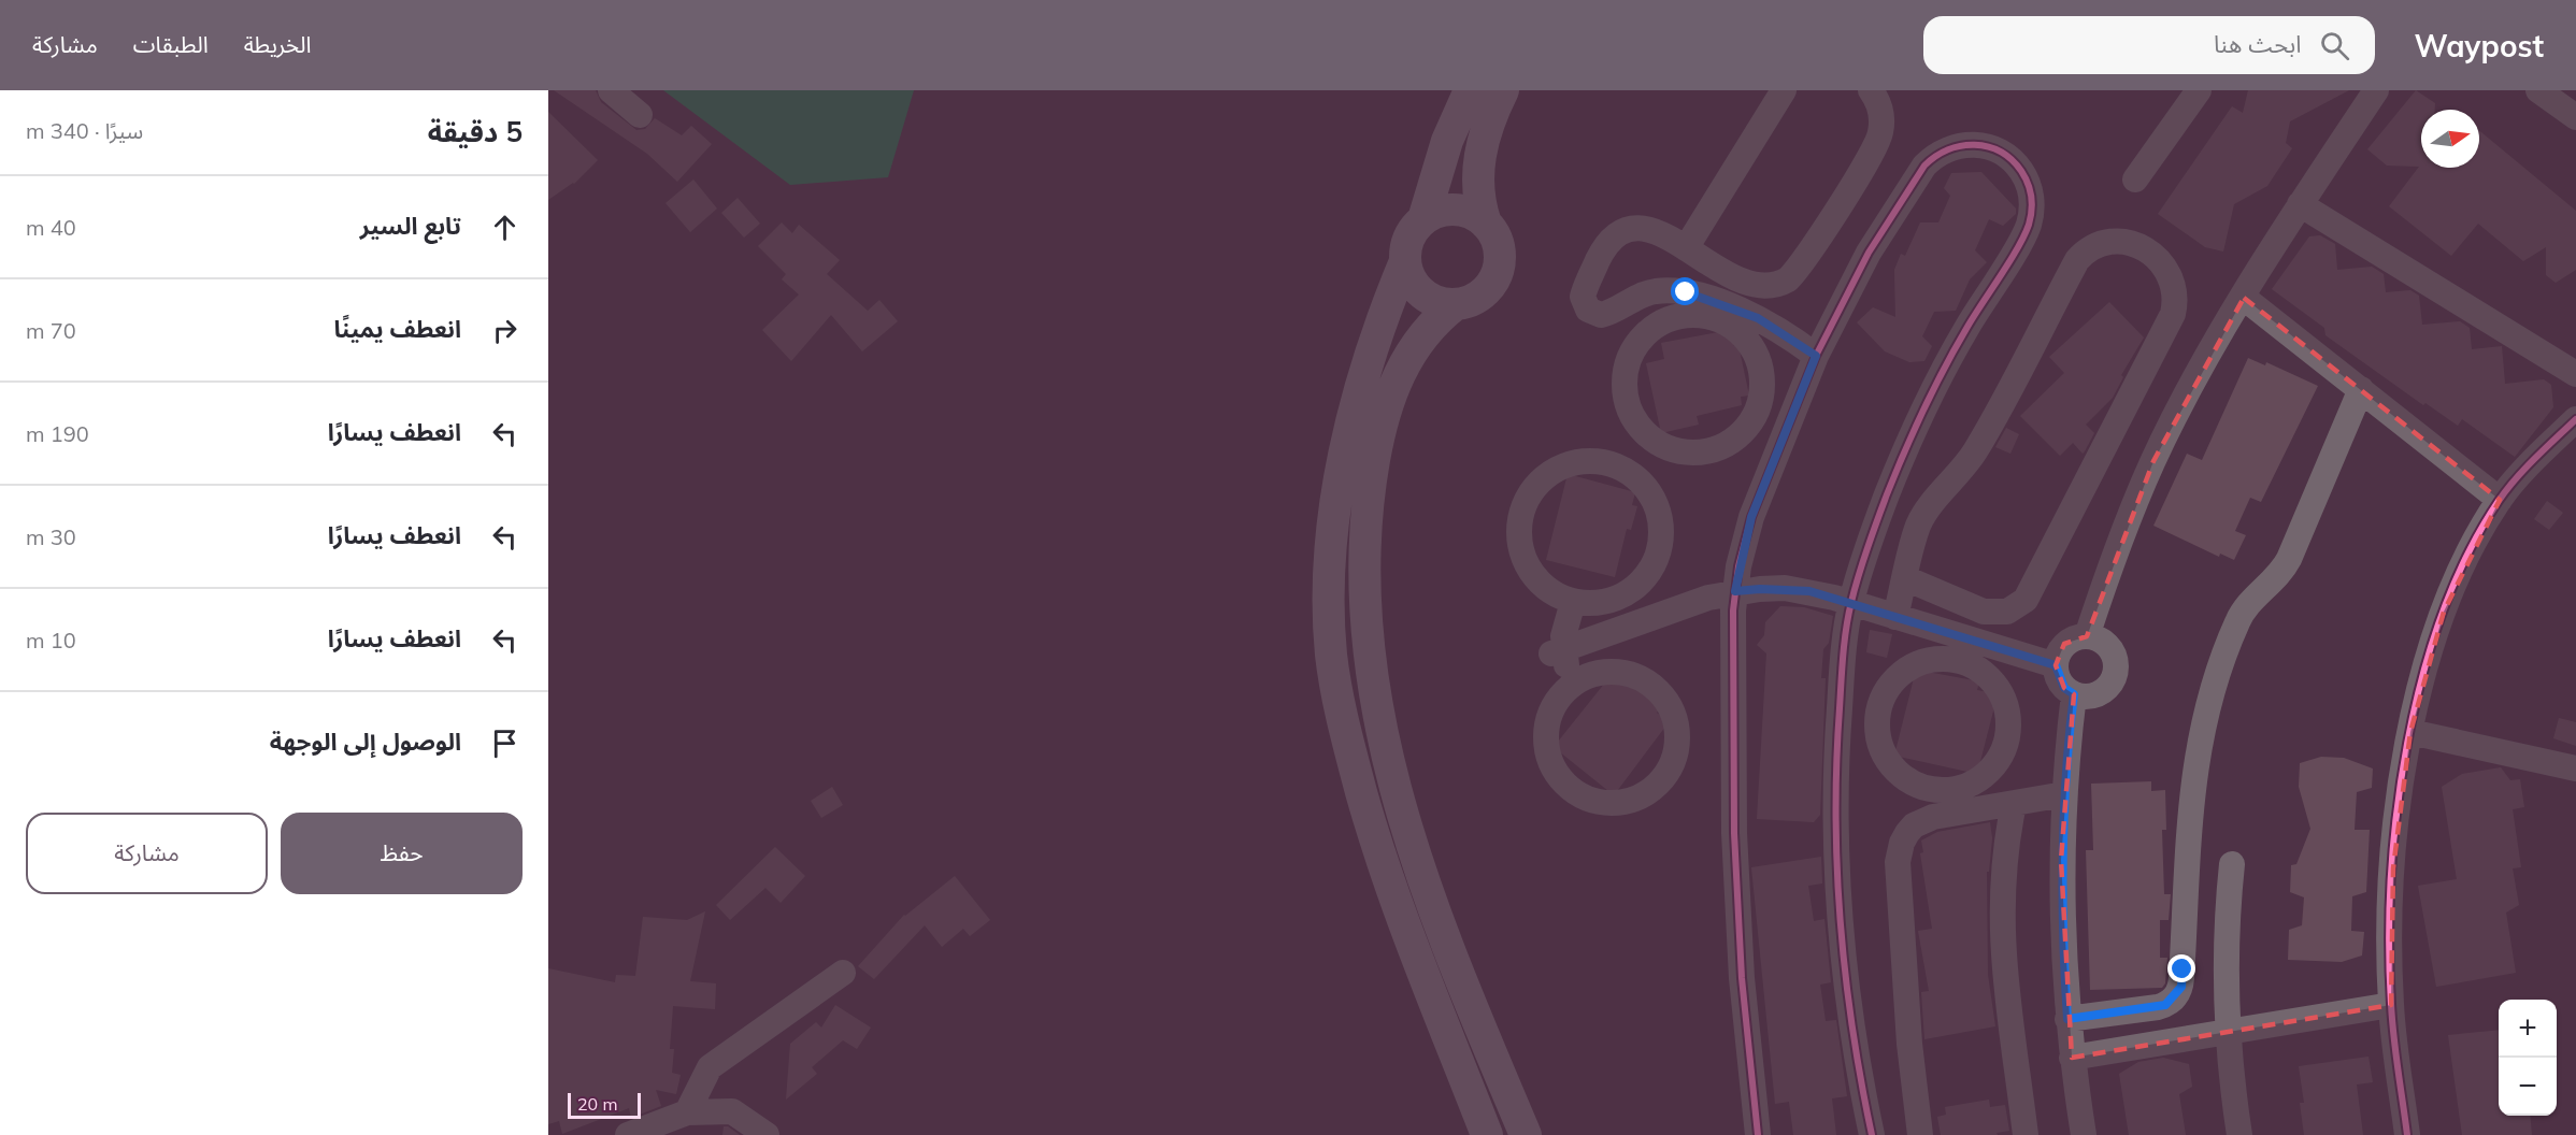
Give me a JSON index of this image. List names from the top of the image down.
{
  "scale_bar": "20 m",
  "north": "right",
  "page": {
    "header": "Waypost",
    "search": "ابحث هنا",
    "nav": ["الخريطة", "الطبقات", "مشاركة"],
    "heading": ["5 دقيقة", "سيرًا · 340 m"],
    "list": [
      ["تابع السير", "40 m"],
      ["انعطف يمينًا", "70 m"],
      ["انعطف يسارًا", "190 m"],
      ["انعطف يسارًا", "30 m"],
      ["انعطف يسارًا", "10 m"],
      "الوصول إلى الوجهة"
    ],
    "buttons": ["حفظ", "مشاركة"],
    "map_buttons": ["+", "−"],
    "scale": "20 m"
  }
}
